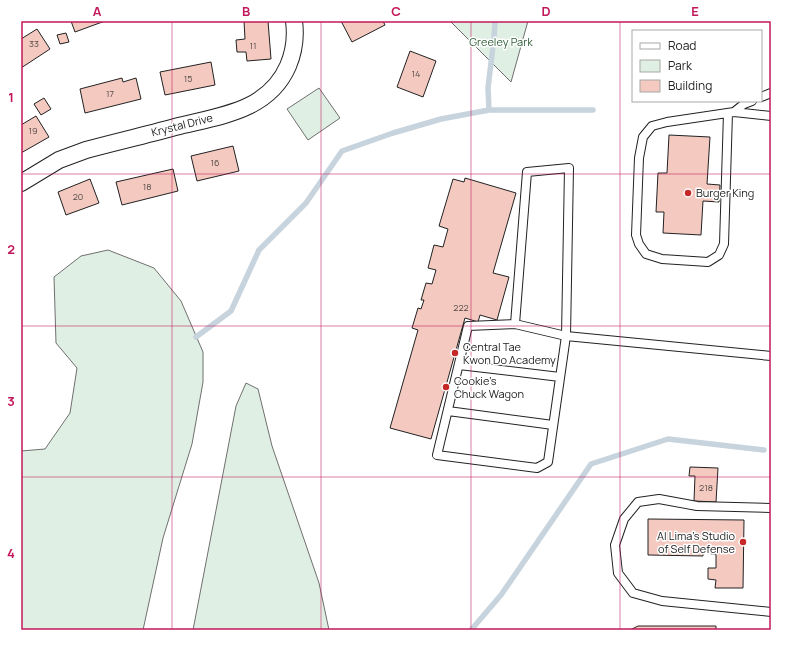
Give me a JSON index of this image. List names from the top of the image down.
{
  "streets": {
    "street": ["Krystal Drive"]
  },
  "parks": ["Greeley Park"],
  "places": [
    "Burger King",
    "Central Tae Kwon Do Academy",
    "Cookie's Chuck Wagon",
    "Al Lima's Studio of Self Defense"
  ],
  "house_numbers": [
    "33",
    "11",
    "14",
    "15",
    "17",
    "19",
    "16",
    "18",
    "20",
    "222",
    "218"
  ],
  "legend": ["Road", "Park", "Building"],
  "grid": {
    "columns": [
      "A",
      "B",
      "C",
      "D",
      "E"
    ],
    "rows": [
      "1",
      "2",
      "3",
      "4"
    ]
  }
}
